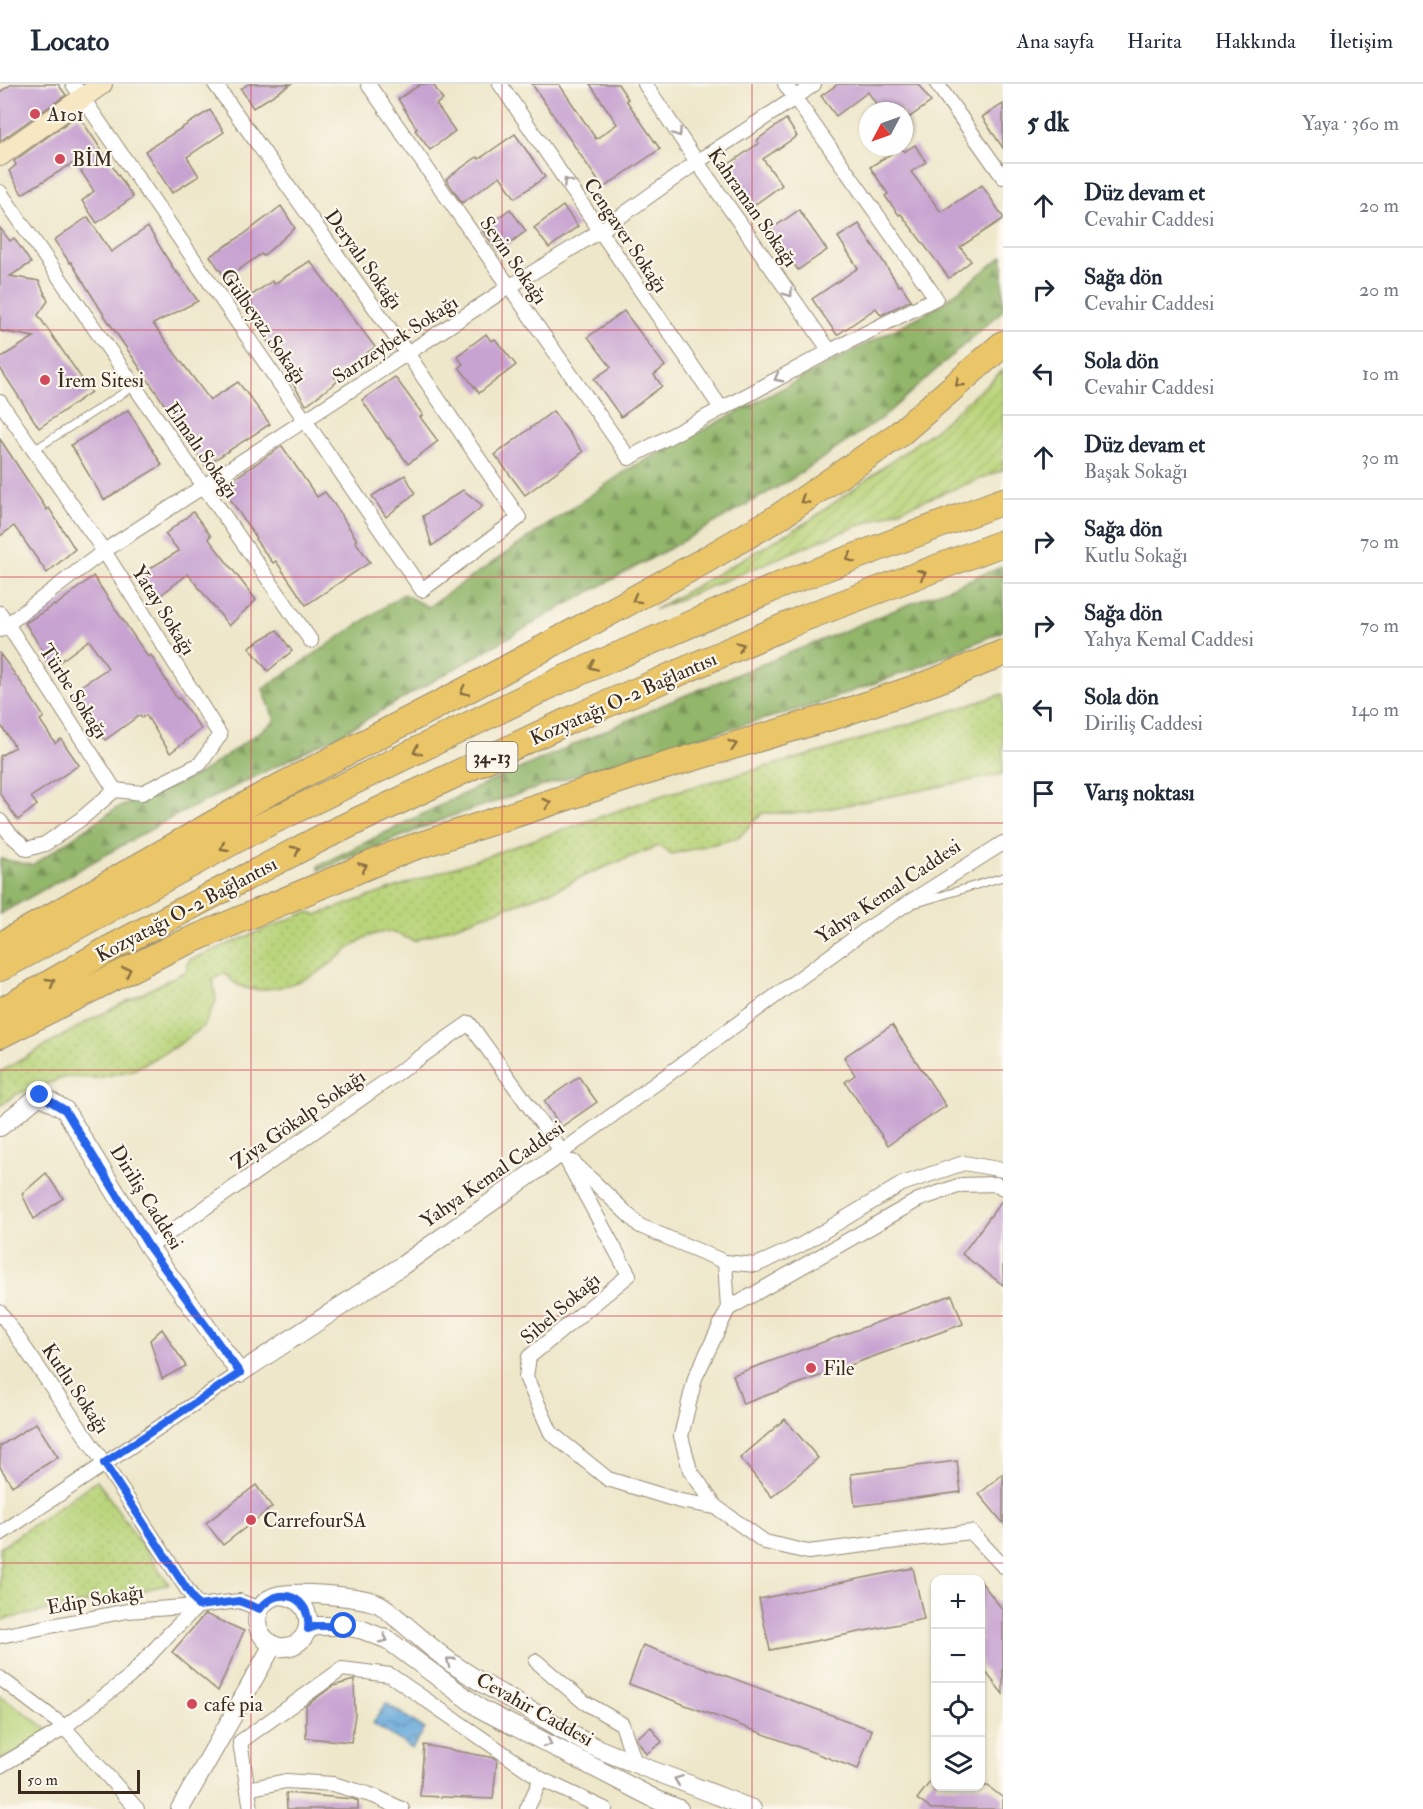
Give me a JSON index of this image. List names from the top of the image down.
{
  "streets": {
    "highway": ["Kozyatağı O-2 Bağlantısı", "34-13"],
    "street": [
      "Kahraman Sokağı",
      "Cengaver Sokağı",
      "Deryalı Sokağı",
      "Sevin Sokağı",
      "Gülbeyaz Sokağı",
      "Sarızeybek Sokağı",
      "Elmalı Sokağı",
      "Yatay Sokağı",
      "Türbe Sokağı",
      "Yahya Kemal Caddesi",
      "Ziya Gökalp Sokağı",
      "Diriliş Caddesi",
      "Sibel Sokağı",
      "Kutlu Sokağı",
      "Edip Sokağı",
      "Cevahir Caddesi"
    ]
  },
  "crossings": [
    ["Kahraman Sokağı", "Sarızeybek Sokağı"],
    ["Cengaver Sokağı", "Sevin Sokağı"],
    ["Cengaver Sokağı", "Sarızeybek Sokağı"],
    ["Deryalı Sokağı", "Gülbeyaz Sokağı"],
    ["Deryalı Sokağı", "Sarızeybek Sokağı"],
    ["Sevin Sokağı", "Sarızeybek Sokağı"],
    ["Gülbeyaz Sokağı", "Sarızeybek Sokağı"],
    ["Sarızeybek Sokağı", "Elmalı Sokağı"],
    ["Sarızeybek Sokağı", "Yatay Sokağı"],
    ["Sarızeybek Sokağı", "Türbe Sokağı"],
    ["Yatay Sokağı", "Türbe Sokağı"],
    ["Yahya Kemal Caddesi", "Ziya Gökalp Sokağı"],
    ["Yahya Kemal Caddesi", "Diriliş Caddesi"],
    ["Yahya Kemal Caddesi", "Sibel Sokağı"],
    ["Yahya Kemal Caddesi", "Kutlu Sokağı"],
    ["Ziya Gökalp Sokağı", "Diriliş Caddesi"],
    ["Ziya Gökalp Sokağı", "Sibel Sokağı"],
    ["Kutlu Sokağı", "Edip Sokağı"],
    ["Edip Sokağı", "Cevahir Caddesi"]
  ],
  "one_way": ["Kahraman Sokağı", "Cengaver Sokağı"],
  "places": [
    "A101",
    "BİM",
    "İrem Sitesi",
    "File",
    "CarrefourSA",
    "cafe pia"
  ],
  "scale_bar": "50 m",
  "north": "bottom left",
  "page": {
    "header": "Locato",
    "nav": [
      "Ana sayfa",
      "Harita",
      "Hakkında",
      "İletişim"
    ],
    "heading": ["5 dk", "Yaya · 360 m"],
    "list": [
      ["Düz devam et", "Cevahir Caddesi", "20 m"],
      ["Sağa dön", "Cevahir Caddesi", "20 m"],
      ["Sola dön", "Cevahir Caddesi", "10 m"],
      ["Düz devam et", "Başak Sokağı", "30 m"],
      ["Sağa dön", "Kutlu Sokağı", "70 m"],
      ["Sağa dön", "Yahya Kemal Caddesi", "70 m"],
      ["Sola dön", "Diriliş Caddesi", "140 m"],
      "Varış noktası"
    ],
    "map_buttons": ["+", "−"],
    "scale": "50 m"
  }
}
